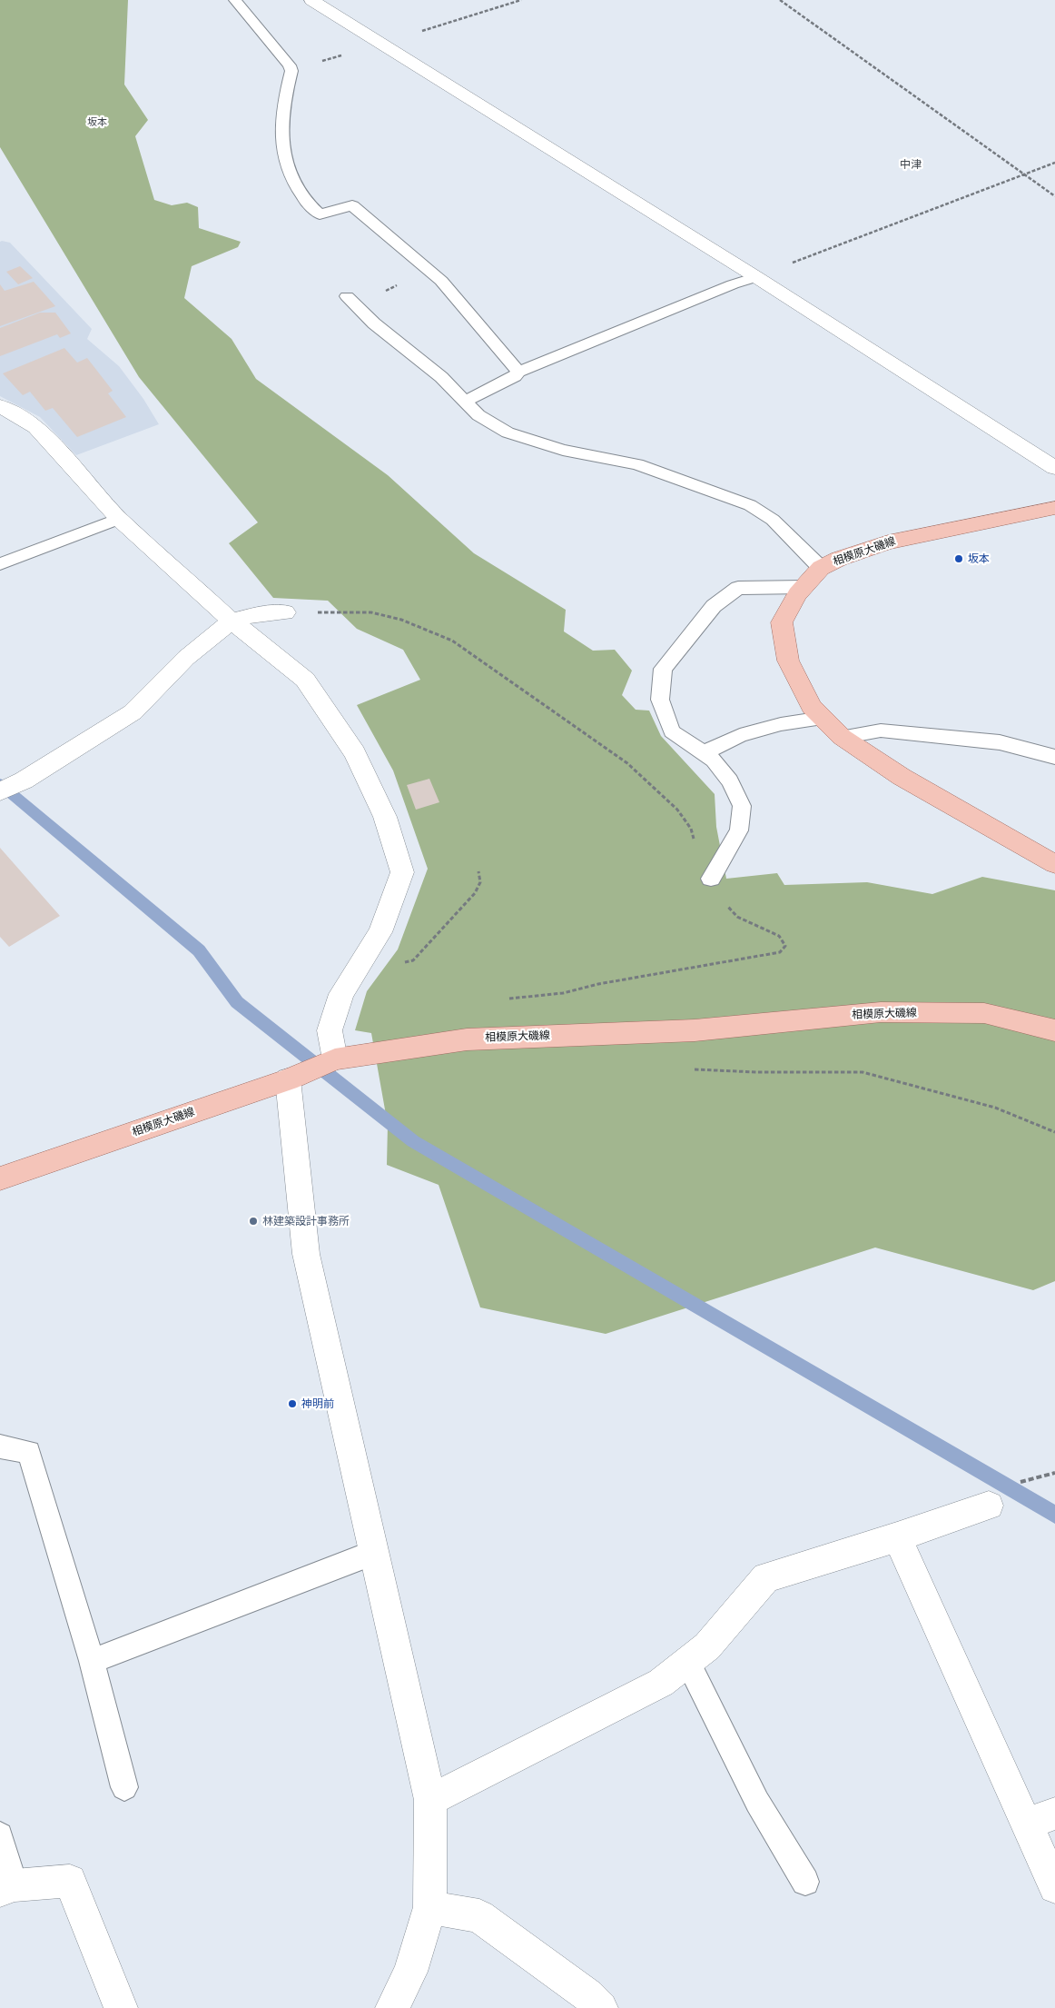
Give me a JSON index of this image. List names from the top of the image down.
{
  "streets": {
    "main road": ["相模原大磯線"]
  },
  "districts": ["坂本", "中津"],
  "places": ["坂本", "林建築設計事務所", "神明前"]
}
